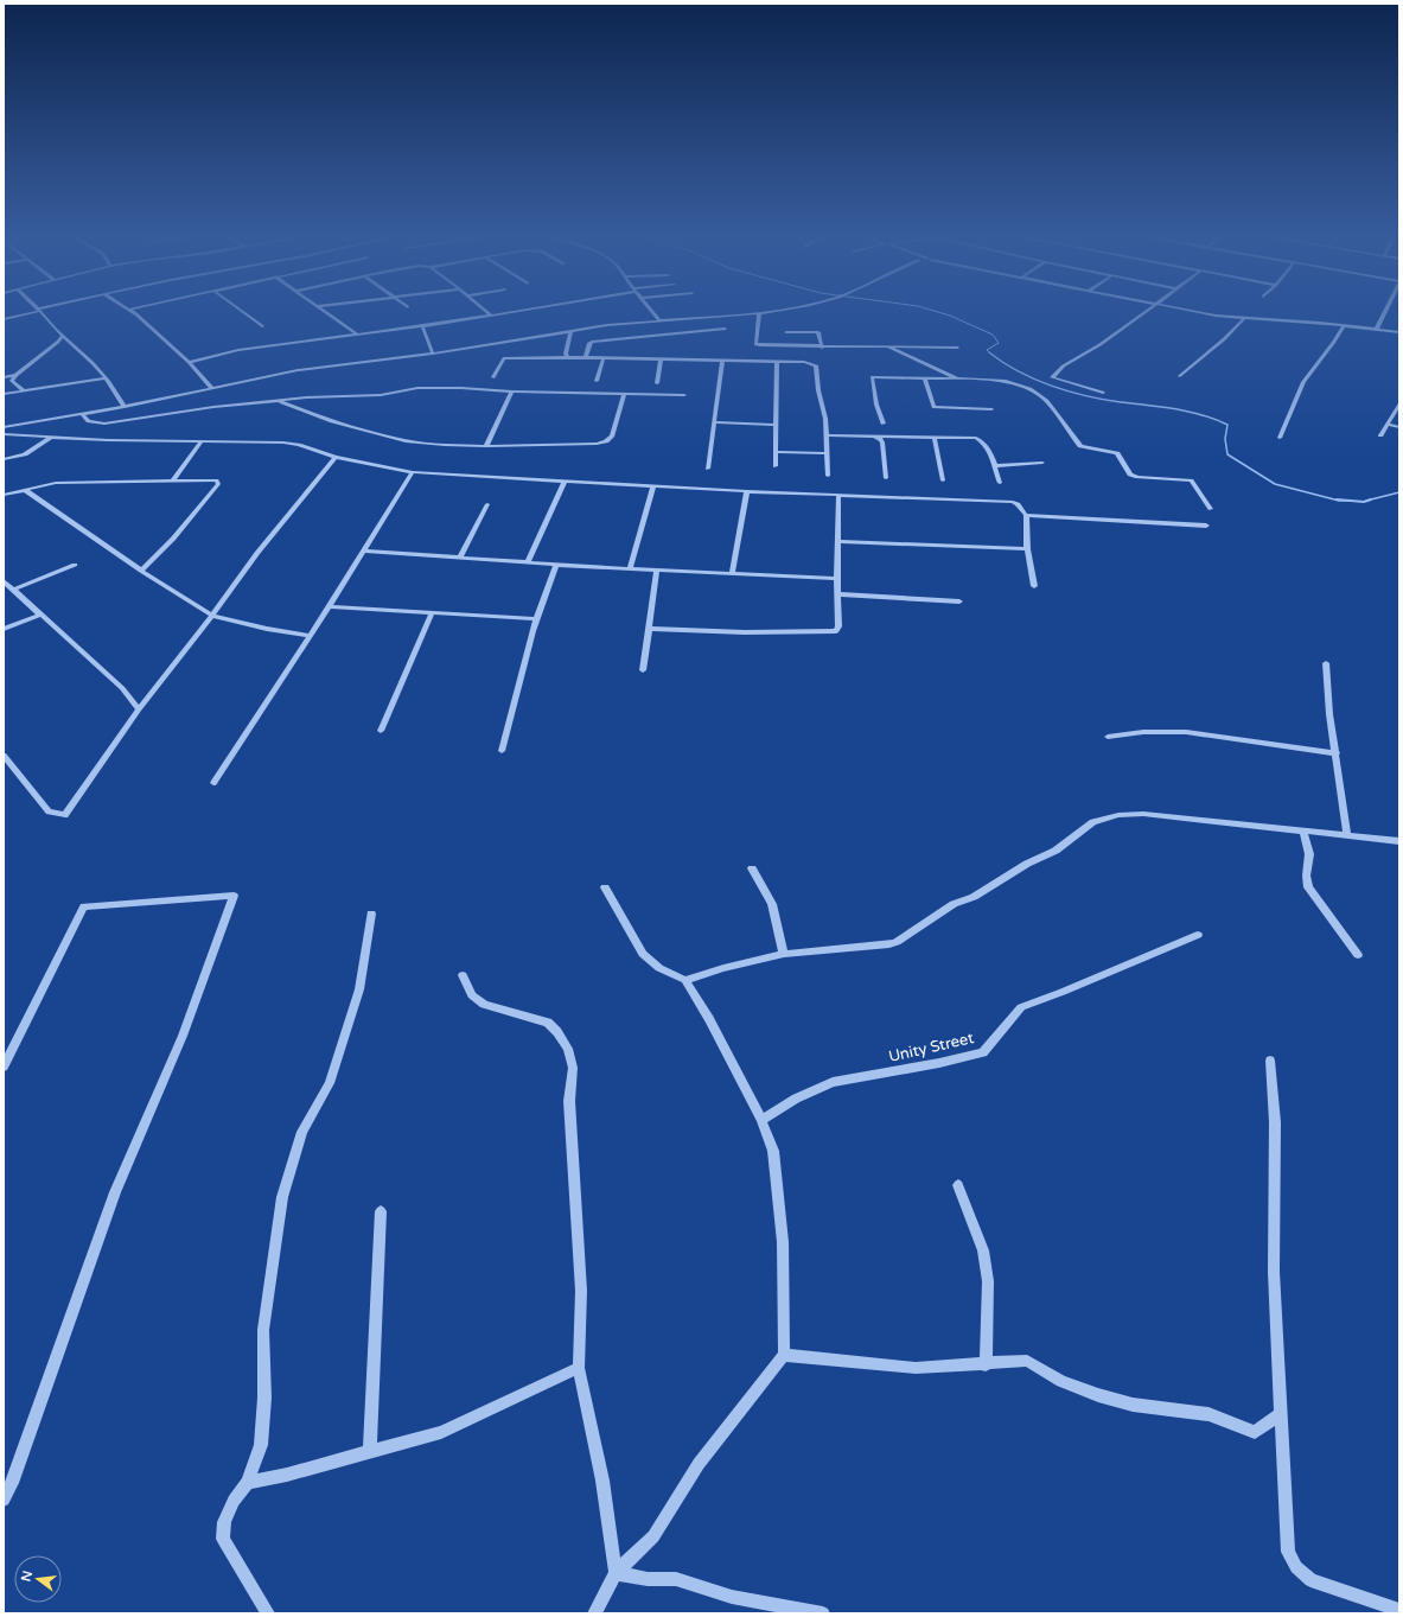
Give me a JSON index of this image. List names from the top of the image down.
{
  "streets": {
    "street": ["Unity Street"]
  },
  "north": "left"
}
